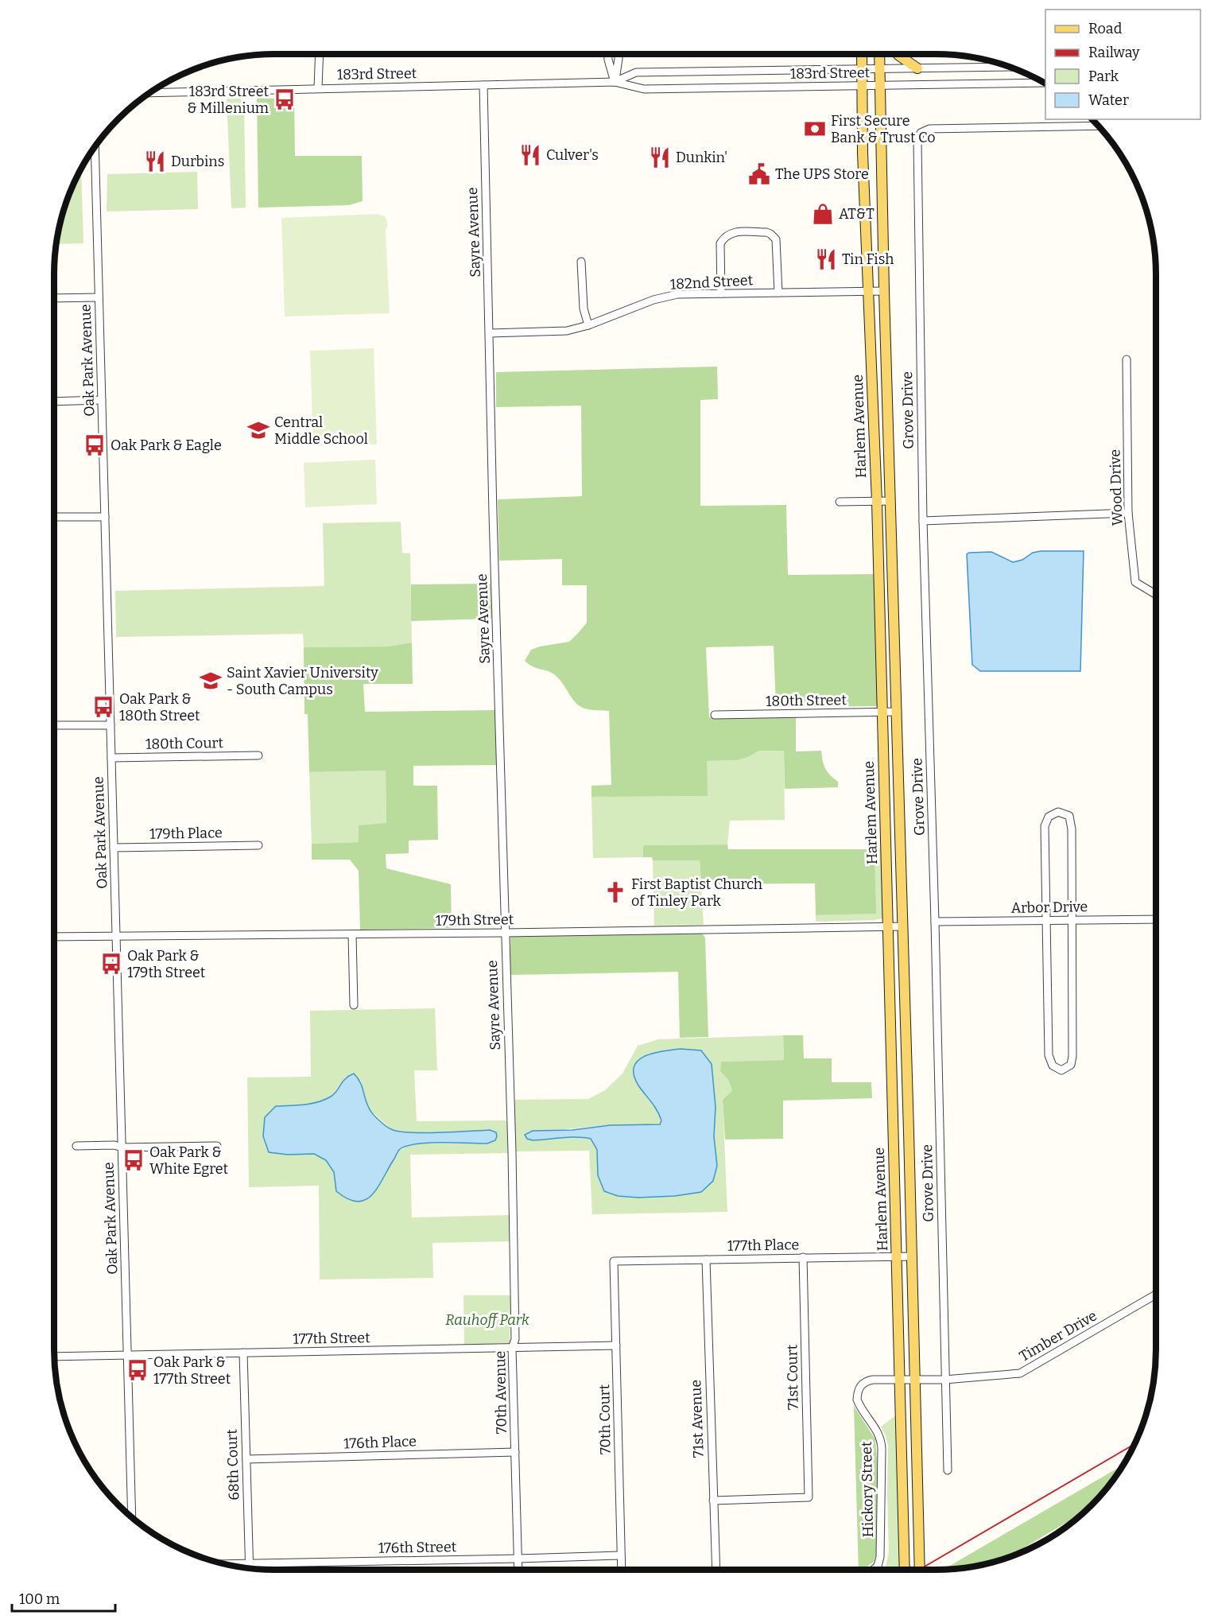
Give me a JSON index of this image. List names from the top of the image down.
{
  "streets": {
    "main road": ["Harlem Avenue"],
    "street": [
      "183rd Street",
      "Sayre Avenue",
      "182nd Street",
      "Oak Park Avenue",
      "Grove Drive",
      "Wood Drive",
      "180th Street",
      "180th Court",
      "179th Place",
      "Arbor Drive",
      "179th Street",
      "177th Place",
      "Timber Drive",
      "177th Street",
      "71st Court",
      "70th Avenue",
      "71st Avenue",
      "70th Court",
      "176th Place",
      "68th Court",
      "Hickory Street",
      "176th Street"
    ]
  },
  "crossings": [
    ["183rd Street", "Sayre Avenue"],
    ["183rd Street", "Harlem Avenue"],
    ["Sayre Avenue", "182nd Street"],
    ["Sayre Avenue", "179th Street"],
    ["Sayre Avenue", "70th Avenue"],
    ["182nd Street", "Harlem Avenue"],
    ["Oak Park Avenue", "180th Court"],
    ["Oak Park Avenue", "179th Place"],
    ["Oak Park Avenue", "179th Street"],
    ["Oak Park Avenue", "177th Street"],
    ["Grove Drive", "Arbor Drive"],
    ["Grove Drive", "Timber Drive"],
    ["Harlem Avenue", "180th Street"],
    ["Harlem Avenue", "179th Street"],
    ["Harlem Avenue", "177th Place"],
    ["Harlem Avenue", "Timber Drive"],
    ["Harlem Avenue", "Hickory Street"],
    ["177th Place", "71st Court"],
    ["177th Place", "71st Avenue"],
    ["177th Place", "70th Court"],
    ["Timber Drive", "Hickory Street"],
    ["177th Street", "70th Avenue"],
    ["177th Street", "70th Court"],
    ["177th Street", "68th Court"],
    ["71st Court", "71st Avenue"],
    ["70th Avenue", "176th Place"],
    ["70th Avenue", "176th Street"],
    ["70th Court", "176th Street"],
    ["176th Place", "68th Court"],
    ["68th Court", "176th Street"]
  ],
  "parks": ["Rauhoff Park"],
  "places": {
    "bus stop": [
      "183rd Street & Millenium",
      "Oak Park & Eagle",
      "Oak Park & 180th Street",
      "Oak Park & 179th Street",
      "Oak Park & White Egret",
      "Oak Park & 177th Street"
    ],
    "bank": ["First Secure Bank & Trust Co"],
    "restaurant": [
      "Culver's",
      "Dunkin'",
      "Durbins",
      "Tin Fish"
    ],
    "public building": ["The UPS Store"],
    "shop": ["AT&T"],
    "school or university": ["Central Middle School", "Saint Xavier University - South Campus"],
    "church": ["First Baptist Church of Tinley Park"]
  },
  "legend": [
    "Road",
    "Railway",
    "Park",
    "Water"
  ],
  "scale_bar": "100 m"
}
